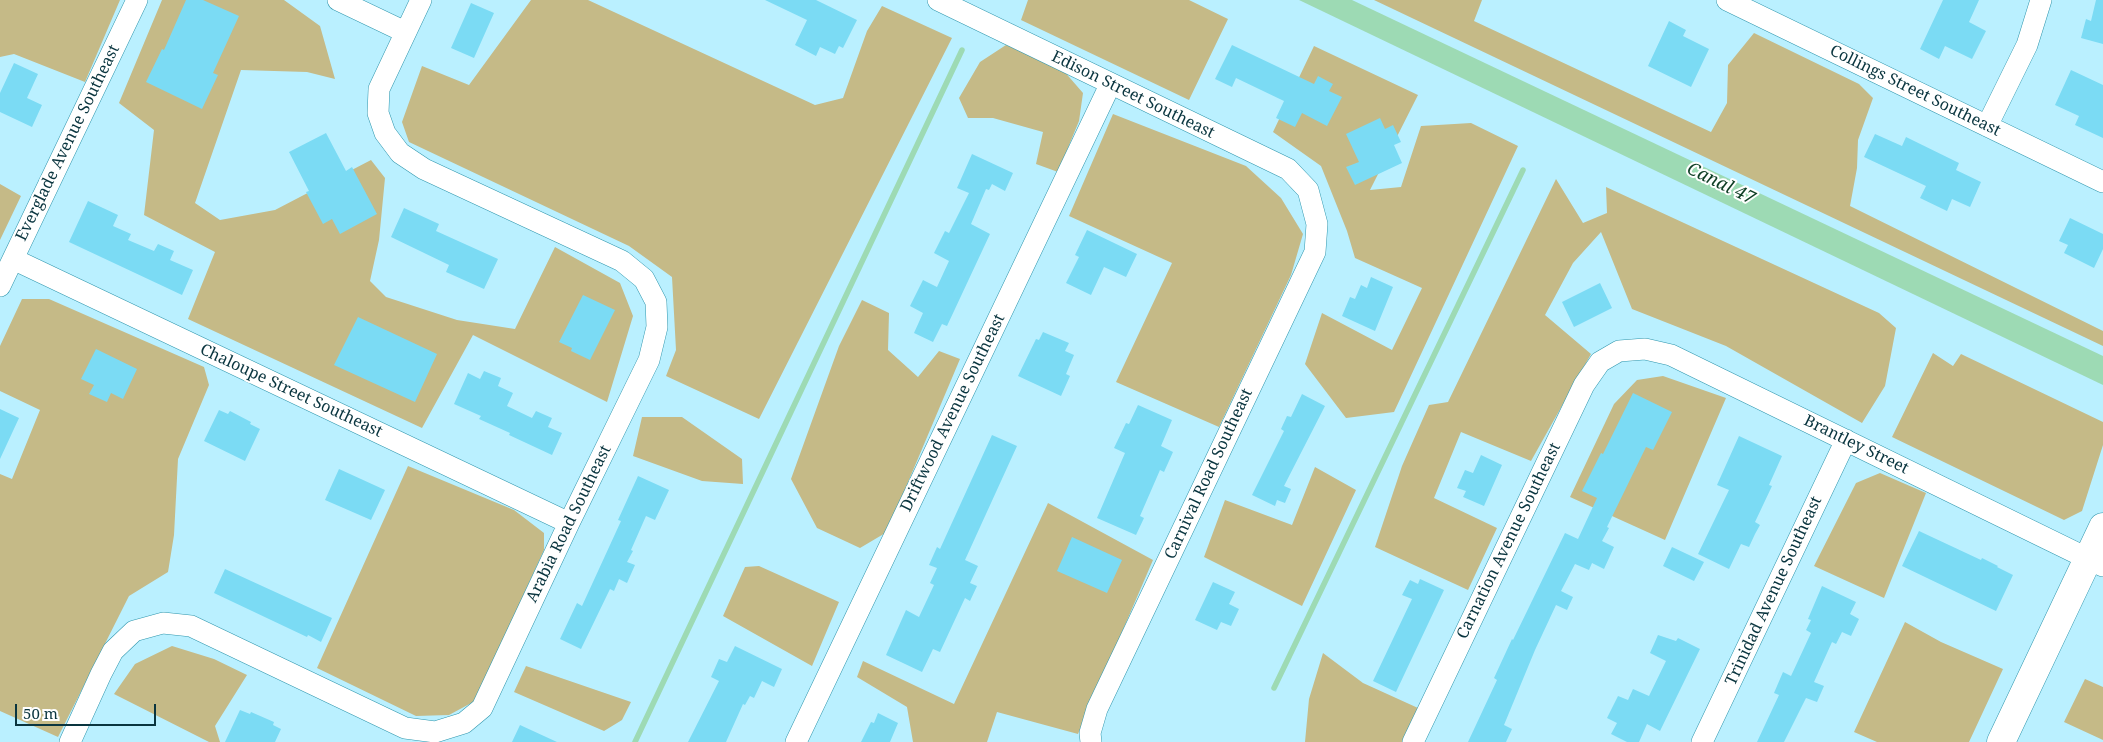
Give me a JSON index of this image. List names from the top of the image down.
{
  "streets": {
    "street": [
      "Collings Street Southeast",
      "Edison Street Southeast",
      "Everglade Avenue Southeast",
      "Chaloupe Street Southeast",
      "Driftwood Avenue Southeast",
      "Brantley Street",
      "Carnival Road Southeast",
      "Arabia Road Southeast",
      "Carnation Avenue Southeast",
      "Trinidad Avenue Southeast"
    ]
  },
  "crossings": [
    ["Edison Street Southeast", "Driftwood Avenue Southeast"],
    ["Edison Street Southeast", "Carnival Road Southeast"],
    ["Everglade Avenue Southeast", "Chaloupe Street Southeast"],
    ["Chaloupe Street Southeast", "Arabia Road Southeast"],
    ["Brantley Street", "Carnation Avenue Southeast"],
    ["Brantley Street", "Trinidad Avenue Southeast"]
  ],
  "water": ["Canal 47"],
  "scale_bar": "50 m"
}
